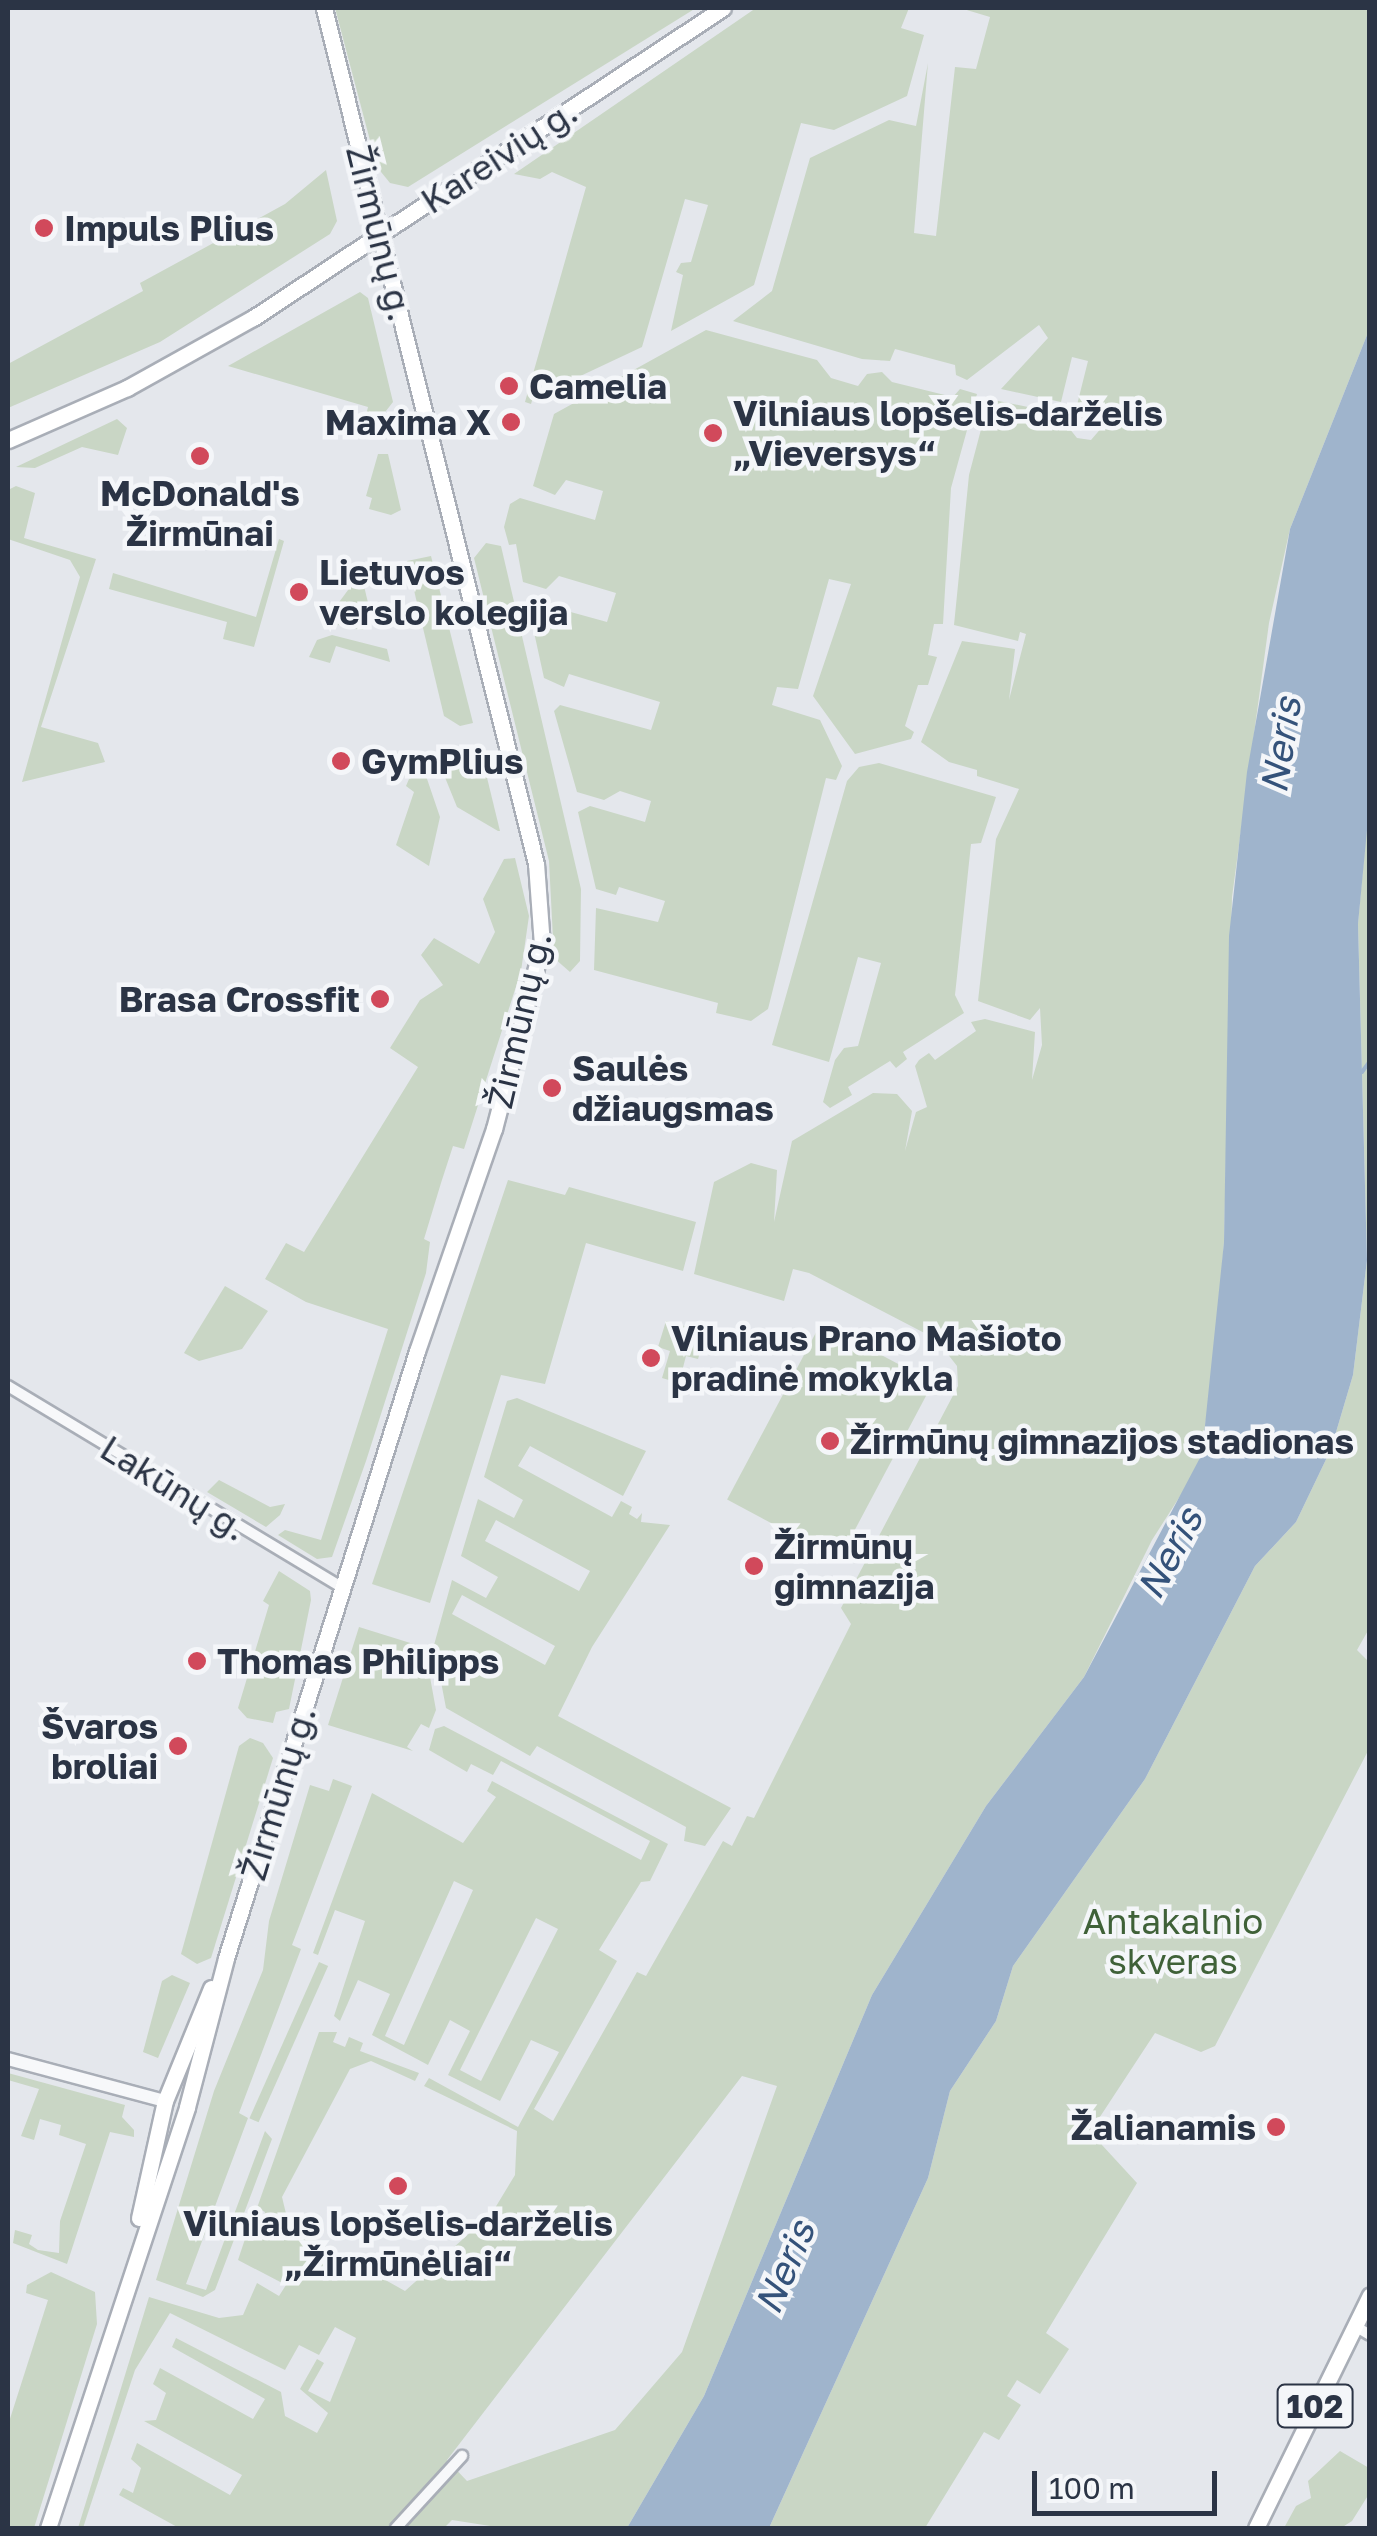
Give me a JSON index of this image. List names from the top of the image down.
{
  "streets": {
    "main road": ["Kareivių g.", "Žirmūnų g.", "102"],
    "street": ["Lakūnų g."]
  },
  "crossings": [
    ["Kareivių g.", "Žirmūnų g."],
    ["Žirmūnų g.", "Lakūnų g."]
  ],
  "water": ["Neris"],
  "parks": ["Antakalnio skveras"],
  "places": [
    "Impuls Plius",
    "Camelia",
    "Maxima X",
    "Vilniaus lopšelis-darželis „Vieversys“",
    "McDonald's Žirmūnai",
    "Lietuvos verslo kolegija",
    "GymPlius",
    "Brasa Crossfit",
    "Saulės džiaugsmas",
    "Vilniaus Prano Mašioto pradinė mokykla",
    "Žirmūnų gimnazijos stadionas",
    "Žirmūnų gimnazija",
    "Thomas Philipps",
    "Švaros broliai",
    "Žalianamis",
    "Vilniaus lopšelis-darželis „Žirmūnėliai“"
  ],
  "scale_bar": "100 m"
}
